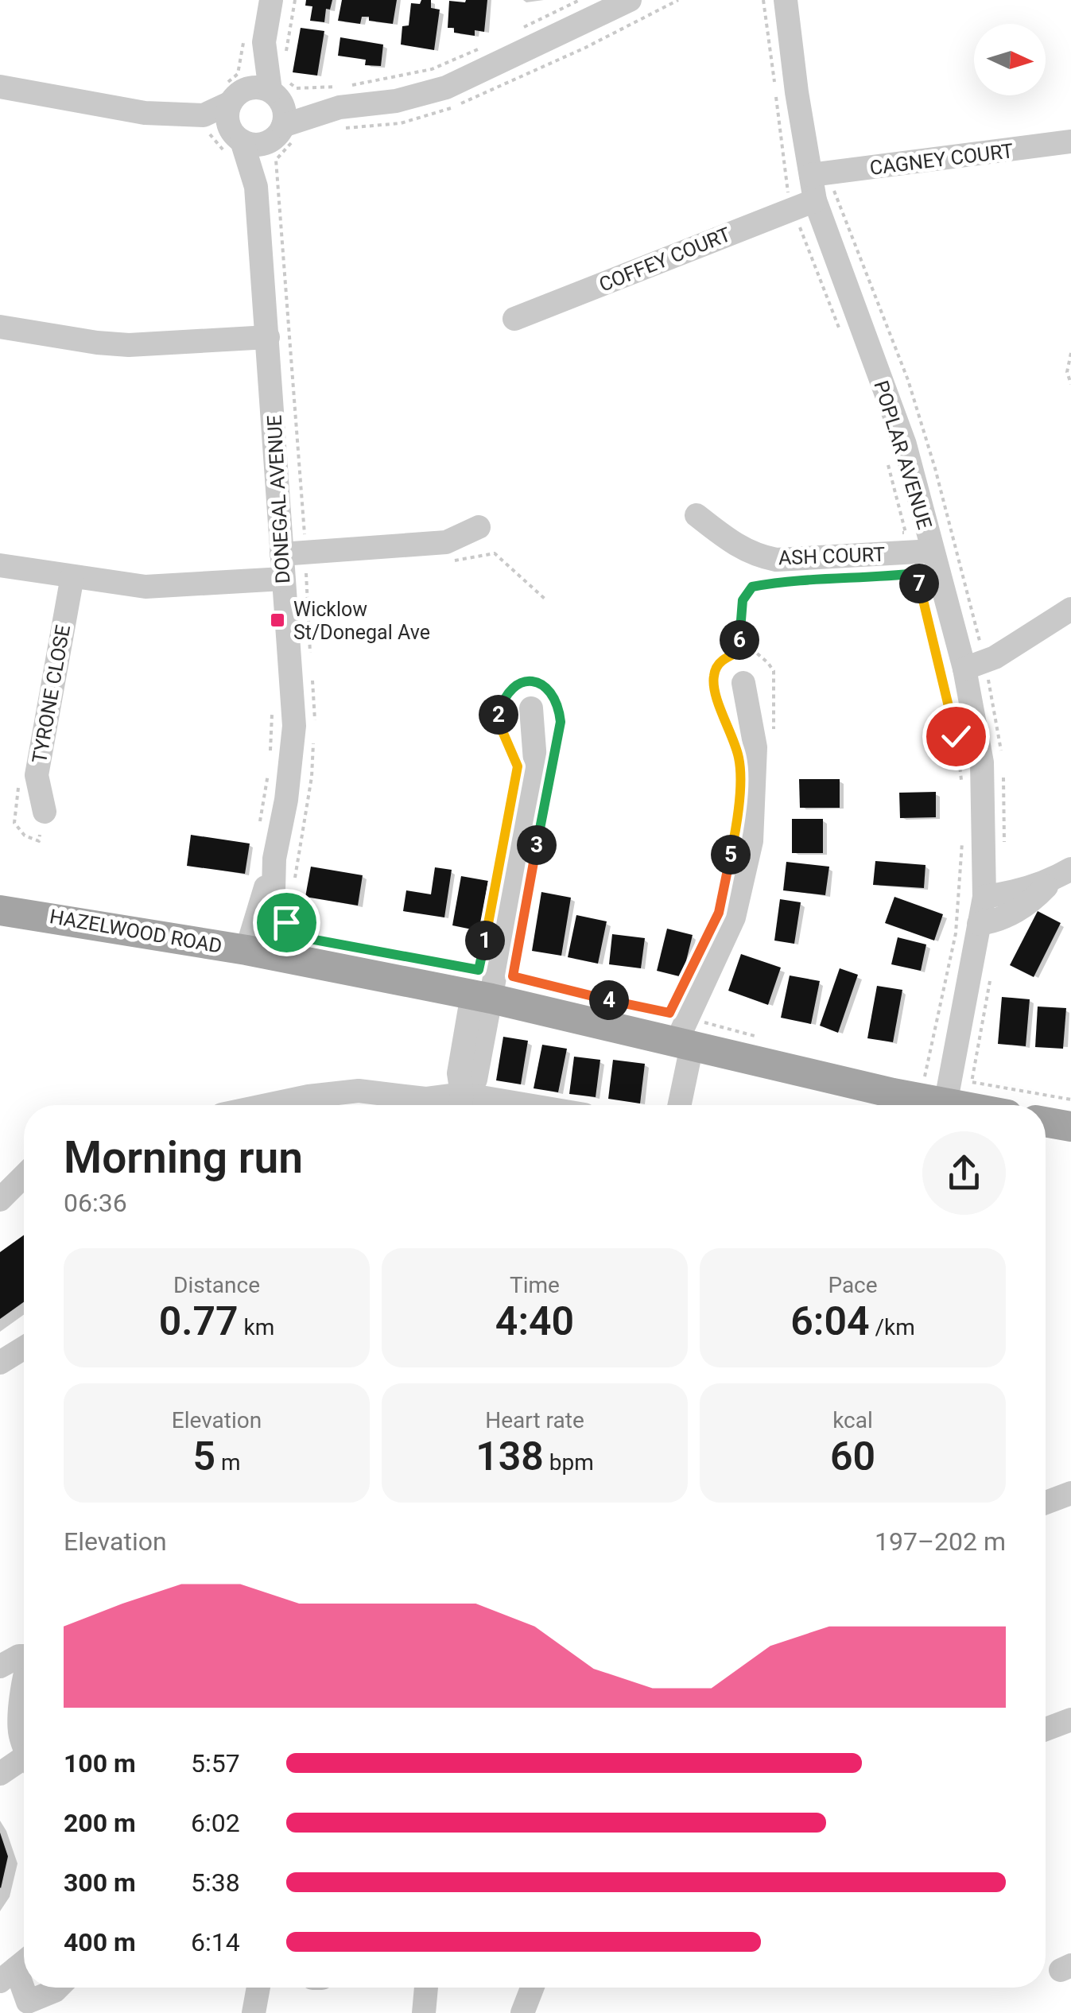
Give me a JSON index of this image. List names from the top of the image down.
{
  "streets": {
    "main road": ["HAZELWOOD ROAD"],
    "street": [
      "CAGNEY COURT",
      "COFFEY COURT",
      "POPLAR AVENUE",
      "DONEGAL AVENUE",
      "ASH COURT",
      "TYRONE CLOSE"
    ]
  },
  "crossings": [
    ["CAGNEY COURT", "POPLAR AVENUE"],
    ["COFFEY COURT", "POPLAR AVENUE"],
    ["POPLAR AVENUE", "ASH COURT"],
    ["DONEGAL AVENUE", "HAZELWOOD ROAD"]
  ],
  "places": {
    "transit": ["Wicklow St/Donegal Ave"]
  },
  "north": "right",
  "page": {
    "pins": [
      "7",
      "6",
      "2",
      "3",
      "5",
      "1",
      "4"
    ],
    "heading": ["Morning run", "06:36"],
    "stats": [
      ["Distance", "0.77 km"],
      ["Time", "4:40"],
      ["Pace", "6:04 /km"],
      ["Elevation", "5 m"],
      ["Heart rate", "138 bpm"],
      ["kcal", "60"]
    ],
    "chart": ["Elevation", "197–202 m"],
    "list": [
      {
        "name": "100 m",
        "note": "5:57"
      },
      {
        "name": "200 m",
        "note": "6:02"
      },
      {
        "name": "300 m",
        "note": "5:38"
      },
      {
        "name": "400 m",
        "note": "6:14"
      }
    ]
  }
}
